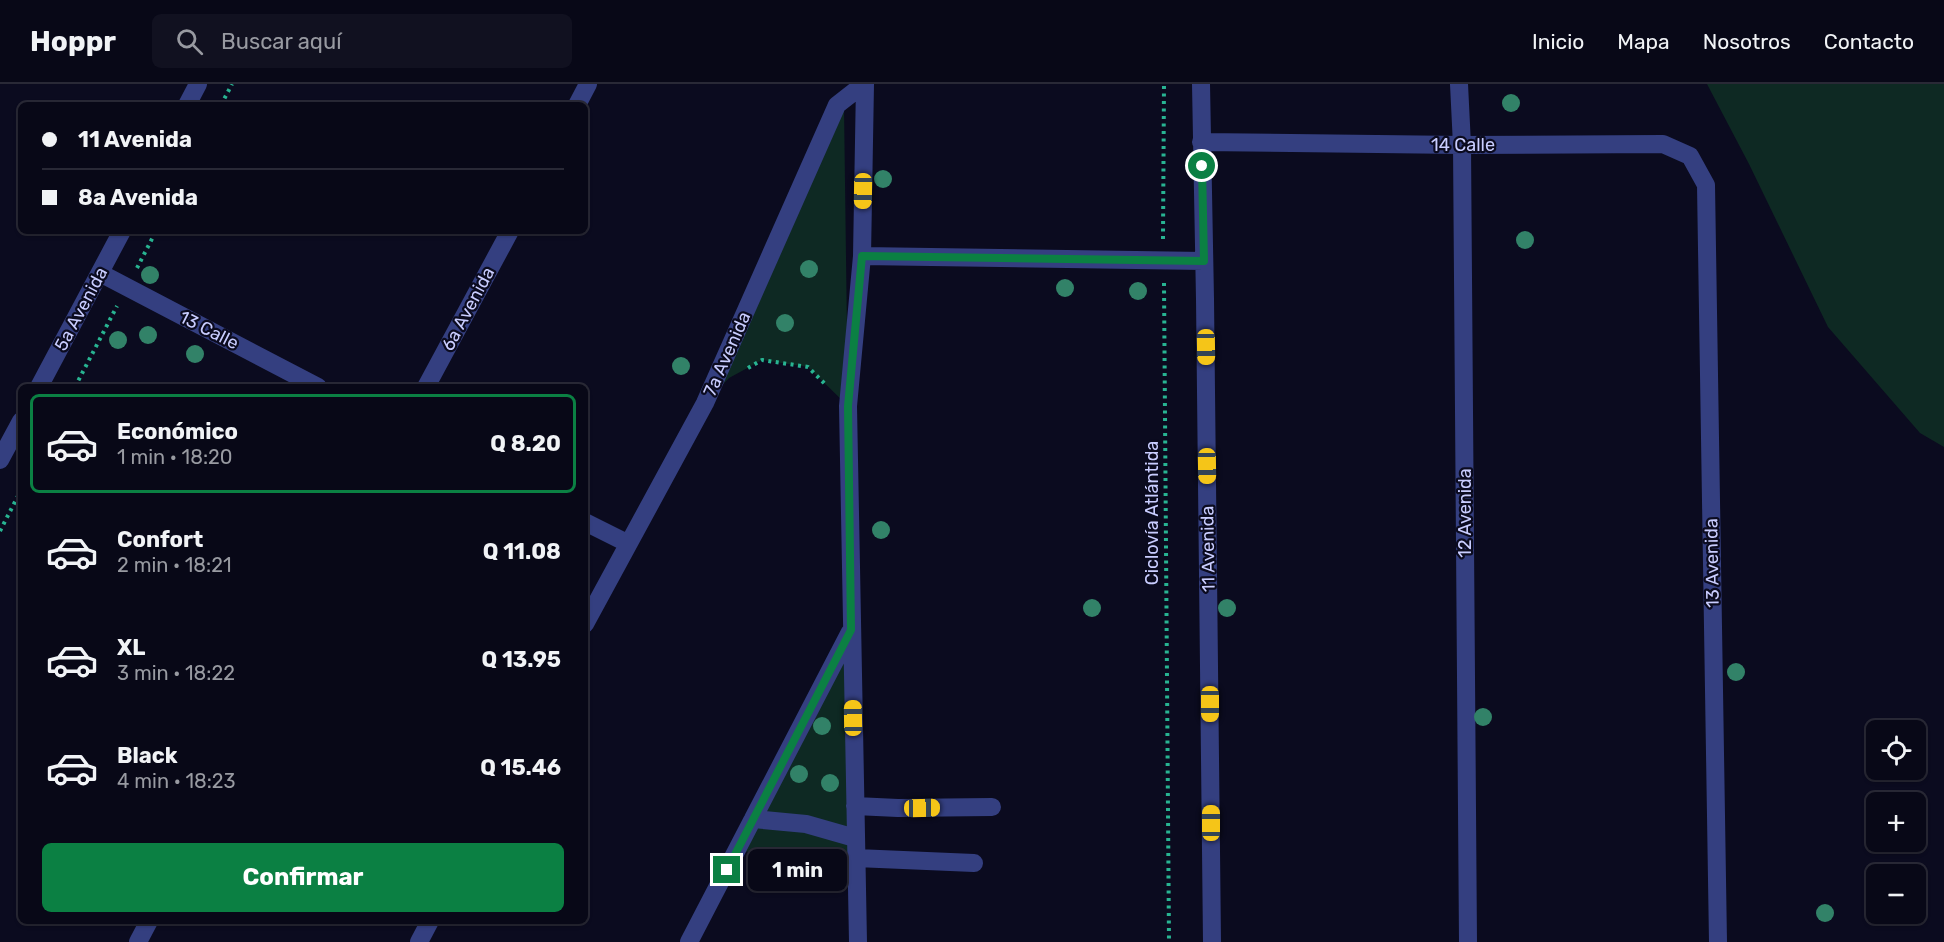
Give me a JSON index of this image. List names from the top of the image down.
{
  "streets": {
    "street": [
      "14 Calle",
      "5a Avenida",
      "6a Avenida",
      "13 Calle",
      "7a Avenida",
      "12 Avenida",
      "11 Avenida",
      "13 Avenida"
    ],
    "path": ["Ciclovía Atlántida"]
  },
  "crossings": [
    ["14 Calle", "12 Avenida"],
    ["14 Calle", "11 Avenida"],
    ["14 Calle", "13 Avenida"],
    ["5a Avenida", "13 Calle"]
  ],
  "page": {
    "header": "Hoppr",
    "search": "Buscar aquí",
    "nav": [
      "Inicio",
      "Mapa",
      "Nosotros",
      "Contacto"
    ],
    "banner": ["11 Avenida", "8a Avenida"],
    "list": [
      {
        "name": "Económico",
        "note": "1 min · 18:20",
        "value": "Q 8.20"
      },
      {
        "name": "Confort",
        "note": "2 min · 18:21",
        "value": "Q 11.08"
      },
      {
        "name": "XL",
        "note": "3 min · 18:22",
        "value": "Q 13.95"
      },
      {
        "name": "Black",
        "note": "4 min · 18:23",
        "value": "Q 15.46"
      }
    ],
    "map_buttons": ["+", "−"],
    "buttons": "Confirmar",
    "bubble": "1 min"
  }
}
